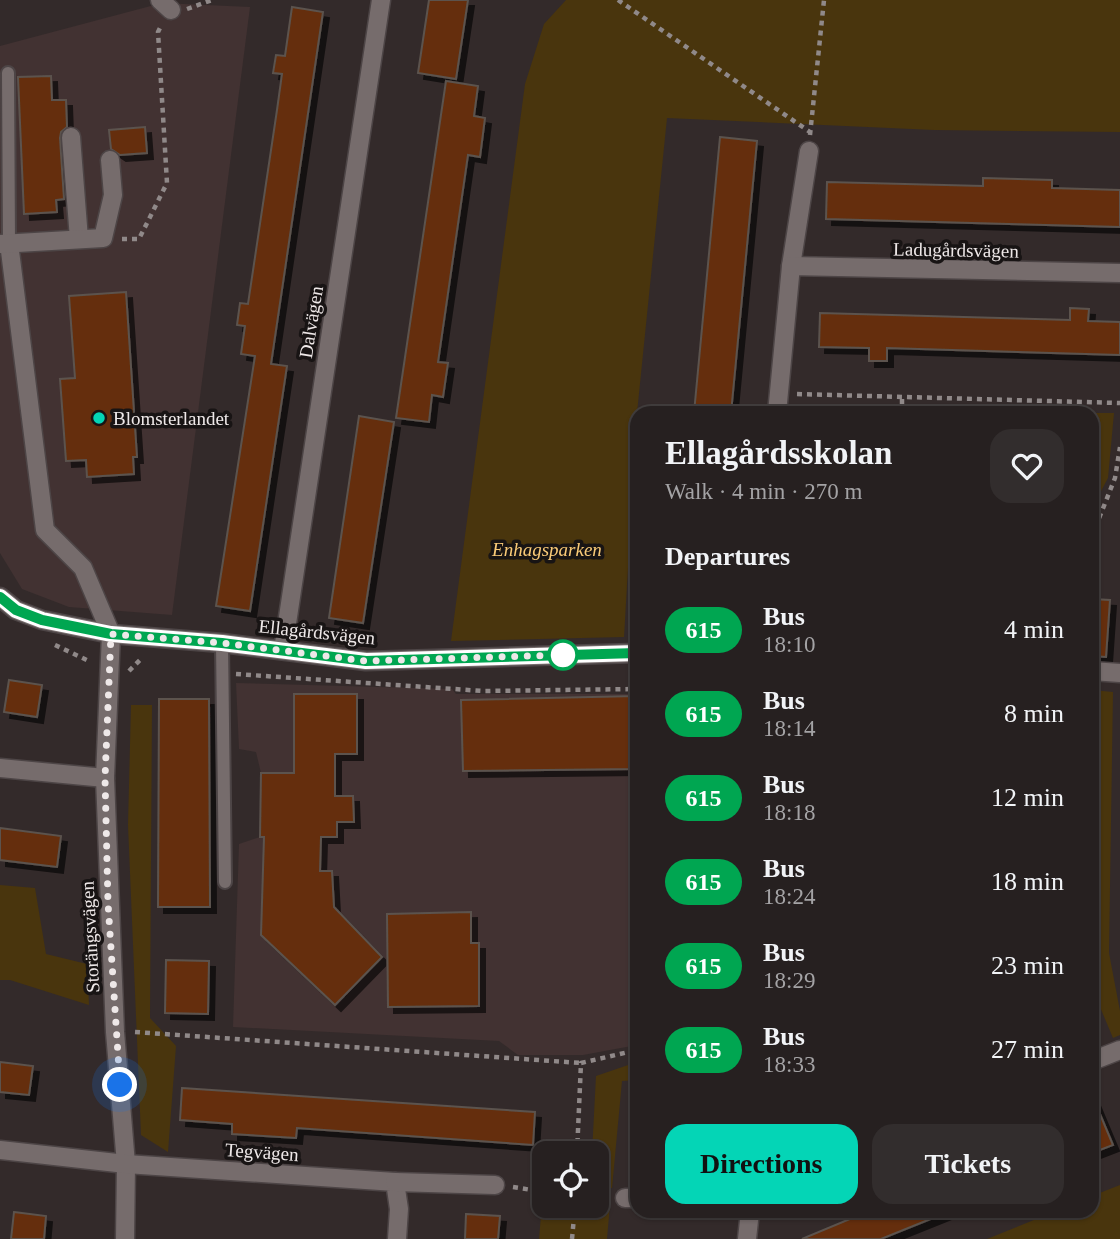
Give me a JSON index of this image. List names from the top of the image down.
{
  "streets": {
    "street": [
      "Ladugårdsvägen",
      "Dalvägen",
      "Ellagårdsvägen",
      "Storängsvägen",
      "Tegvägen"
    ]
  },
  "crossings": [
    ["Dalvägen", "Ellagårdsvägen"],
    ["Ellagårdsvägen", "Storängsvägen"],
    ["Storängsvägen", "Tegvägen"]
  ],
  "parks": ["Enhagsparken"],
  "places": ["Blomsterlandet"],
  "lines": ["bus line 615"],
  "page": {
    "heading": [
      ["Ellagårdsskolan", "Walk · 4 min · 270 m"],
      "Departures"
    ],
    "list": [
      {
        "mark": "615",
        "name": "Bus",
        "note": "18:10",
        "value": "4 min"
      },
      {
        "mark": "615",
        "name": "Bus",
        "note": "18:14",
        "value": "8 min"
      },
      {
        "mark": "615",
        "name": "Bus",
        "note": "18:18",
        "value": "12 min"
      },
      {
        "mark": "615",
        "name": "Bus",
        "note": "18:24",
        "value": "18 min"
      },
      {
        "mark": "615",
        "name": "Bus",
        "note": "18:29",
        "value": "23 min"
      },
      {
        "mark": "615",
        "name": "Bus",
        "note": "18:33",
        "value": "27 min"
      }
    ],
    "buttons": ["Directions", "Tickets"]
  }
}
